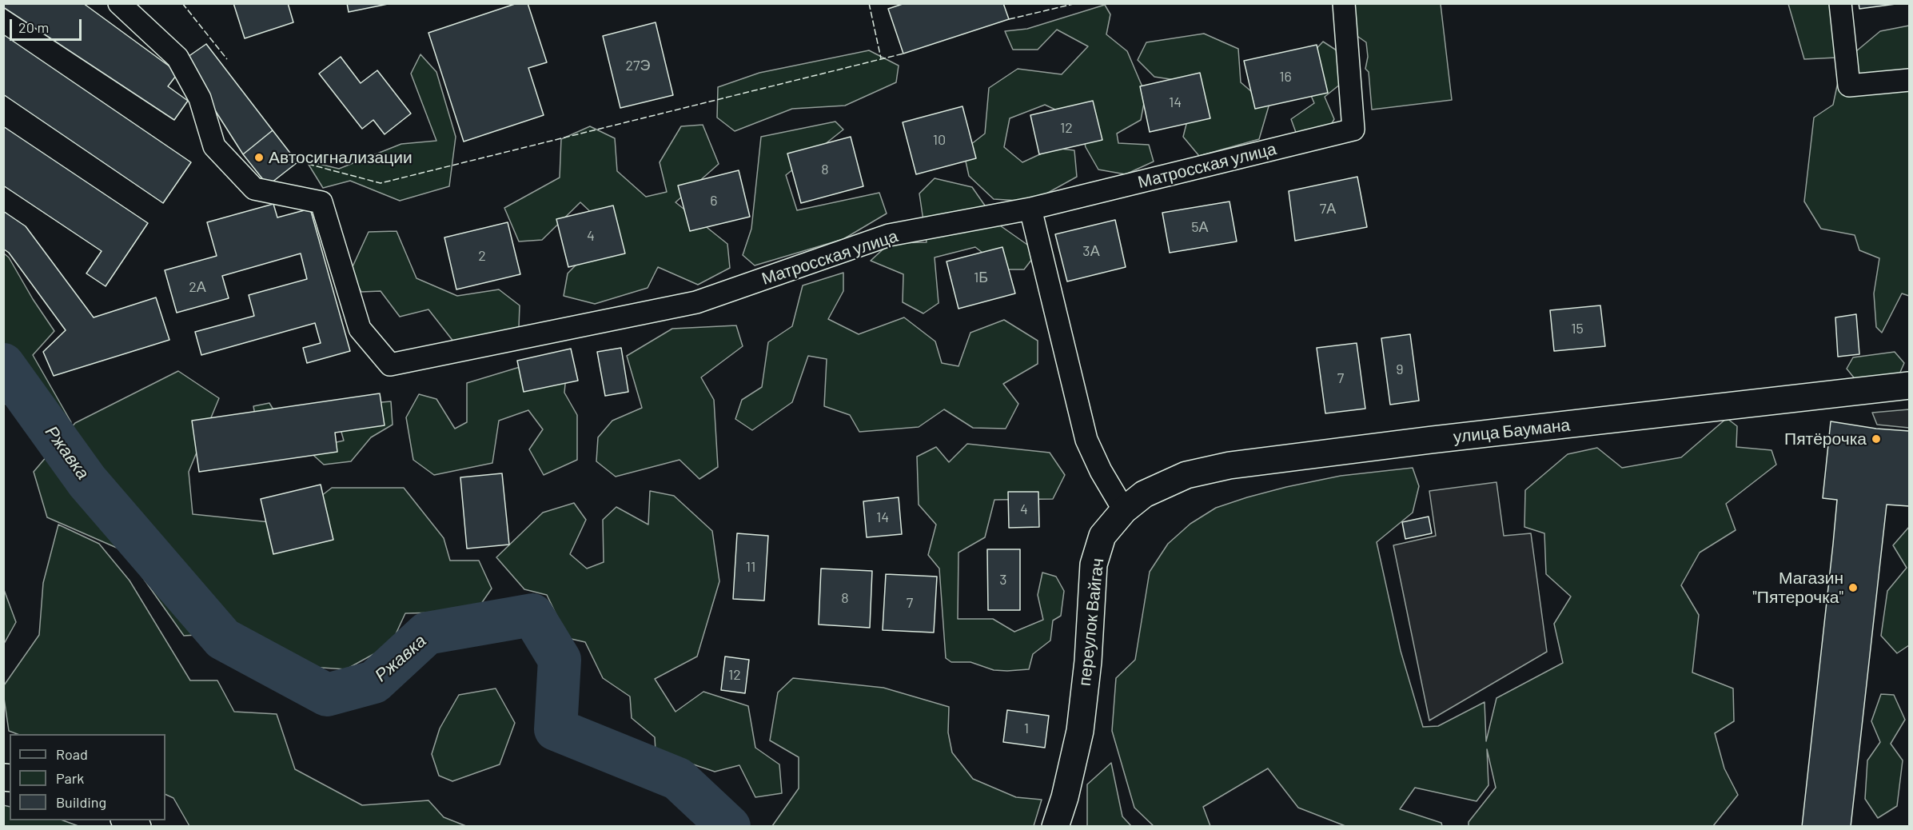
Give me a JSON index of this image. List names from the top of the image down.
{
  "streets": {
    "street": ["Матросская улица", "улица Баумана", "переулок Вайгач"]
  },
  "crossings": [
    ["улица Баумана", "переулок Вайгач"]
  ],
  "water": ["Ржавка"],
  "places": ["Автосигнализации", "Пятёрочка", "Магазин \"Пятерочка\""],
  "house_numbers": [
    "27Э",
    "16",
    "14",
    "12",
    "10",
    "8",
    "6",
    "7А",
    "5А",
    "4",
    "3А",
    "2",
    "1Б",
    "2А",
    "15",
    "9",
    "7",
    "4",
    "14",
    "11",
    "3",
    "8",
    "7",
    "12",
    "1"
  ],
  "legend": ["Road", "Park", "Building"],
  "scale_bar": "20 m"
}
